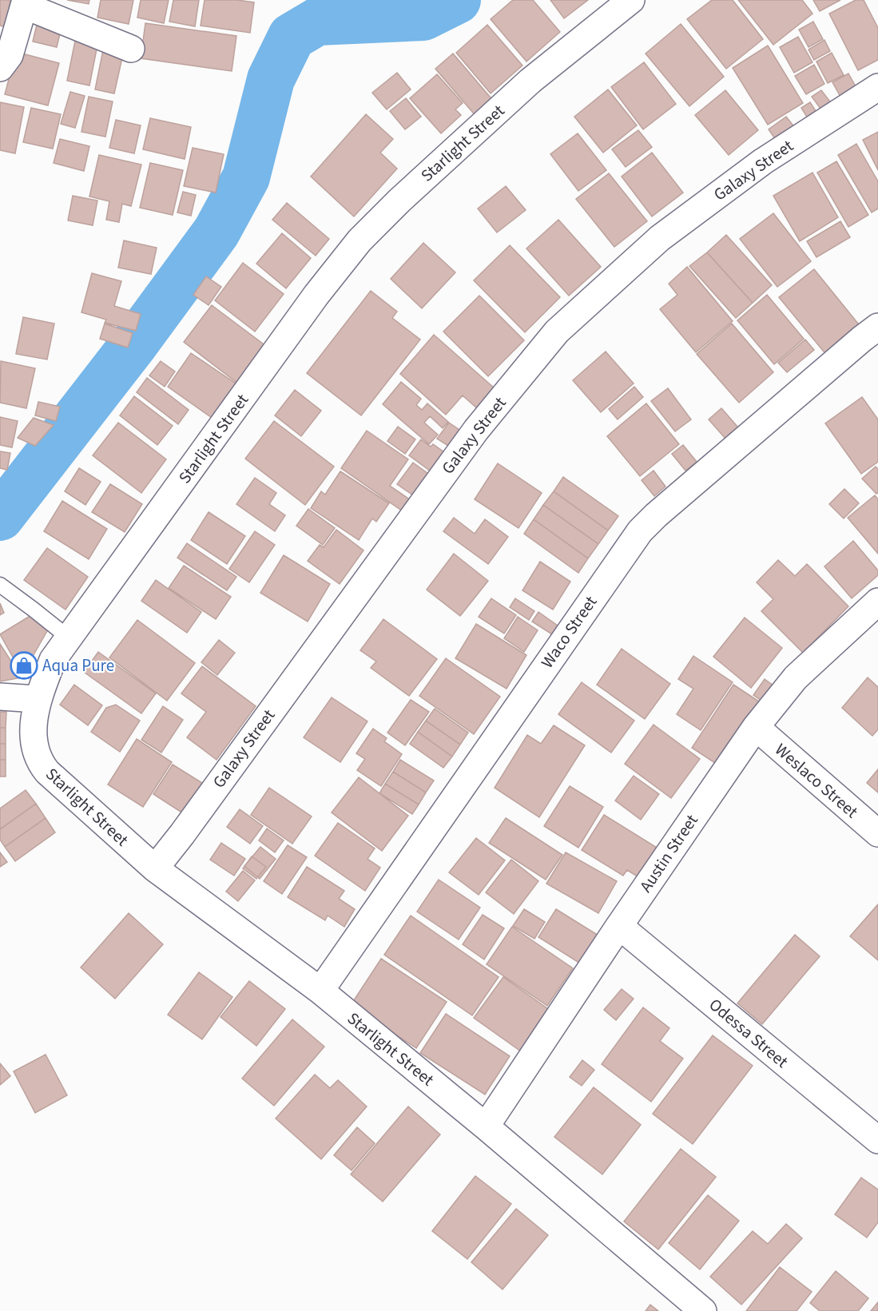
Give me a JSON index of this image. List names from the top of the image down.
{
  "streets": {
    "street": [
      "Starlight Street",
      "Galaxy Street",
      "Waco Street",
      "Weslaco Street",
      "Austin Street",
      "Odessa Street"
    ]
  },
  "crossings": [
    ["Starlight Street", "Galaxy Street"],
    ["Starlight Street", "Waco Street"],
    ["Starlight Street", "Austin Street"],
    ["Weslaco Street", "Austin Street"],
    ["Austin Street", "Odessa Street"]
  ],
  "places": {
    "shop": ["Aqua Pure"]
  }
}
